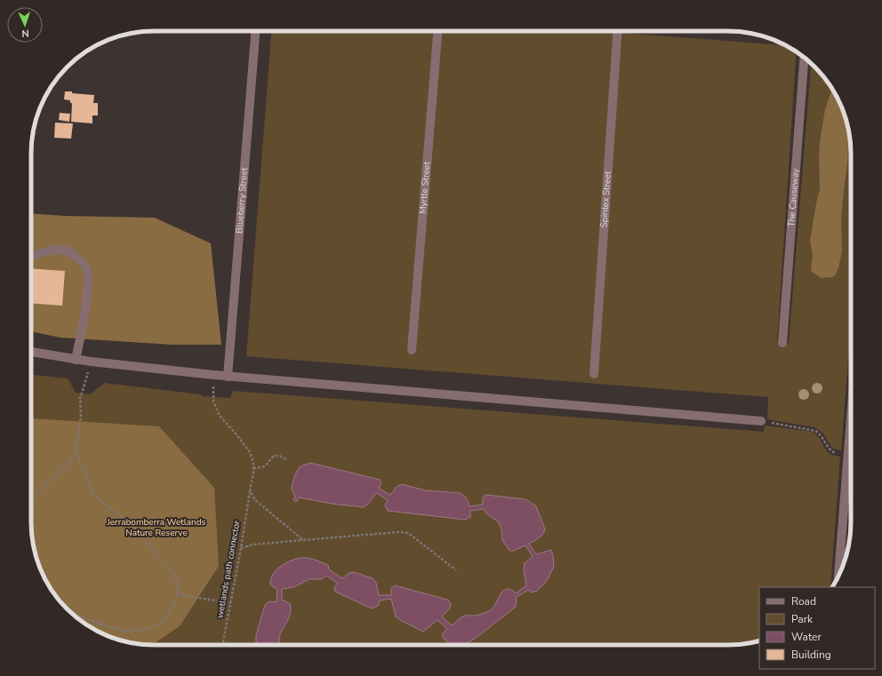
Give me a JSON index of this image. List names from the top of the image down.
{
  "streets": {
    "street": [
      "Myrtle Street",
      "The Causeway",
      "Spintex Street",
      "Blueberry Street"
    ],
    "path": ["wetlands path connector"]
  },
  "parks": ["Jerrabomberra Wetlands Nature Reserve"],
  "legend": [
    "Road",
    "Park",
    "Water",
    "Building"
  ],
  "north": "bottom"
}
